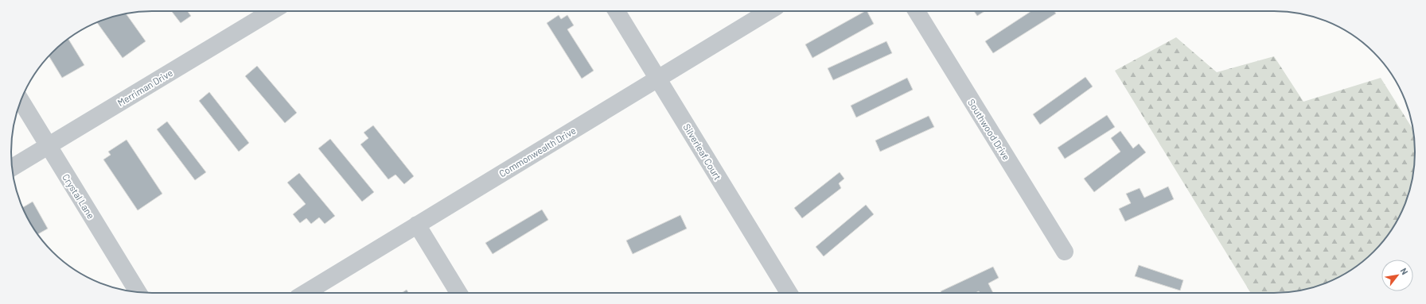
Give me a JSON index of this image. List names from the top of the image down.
{
  "streets": {
    "street": [
      "Merriman Drive",
      "Southwood Drive",
      "Commonwealth Drive",
      "Silverleaf Court",
      "Crystal Lane"
    ]
  },
  "crossings": [
    ["Merriman Drive", "Crystal Lane"],
    ["Commonwealth Drive", "Silverleaf Court"]
  ],
  "north": "top right"
}
